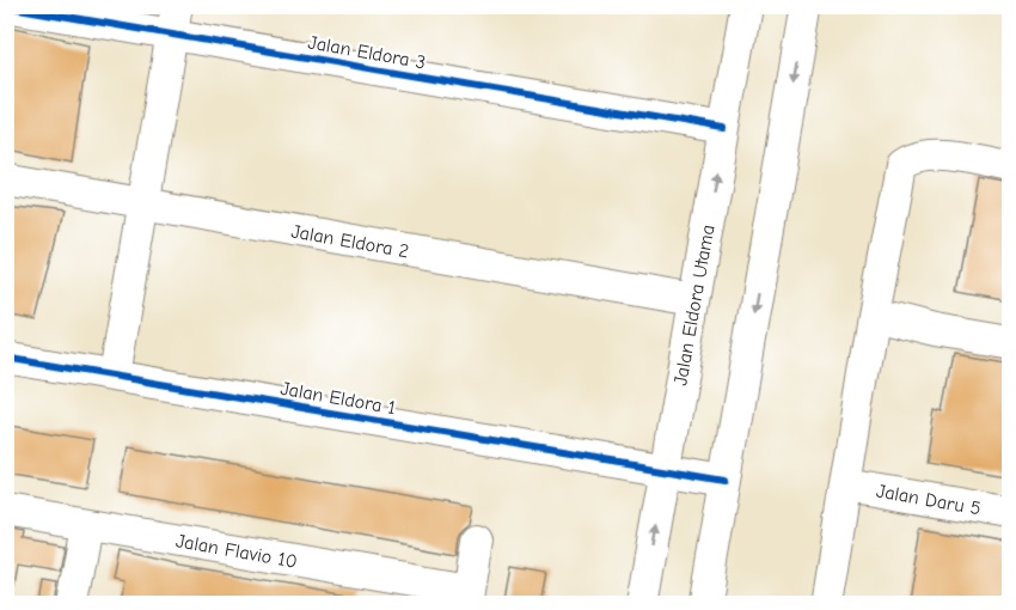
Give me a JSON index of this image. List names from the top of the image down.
{
  "streets": {
    "street": [
      "Jalan Eldora 3",
      "Jalan Eldora 2",
      "Jalan Eldora Utama",
      "Jalan Eldora 1",
      "Jalan Daru 5",
      "Jalan Flavio 10"
    ]
  },
  "crossings": [
    ["Jalan Eldora 3", "Jalan Eldora Utama"],
    ["Jalan Eldora 2", "Jalan Eldora Utama"],
    ["Jalan Eldora Utama", "Jalan Eldora 1"]
  ]
}
